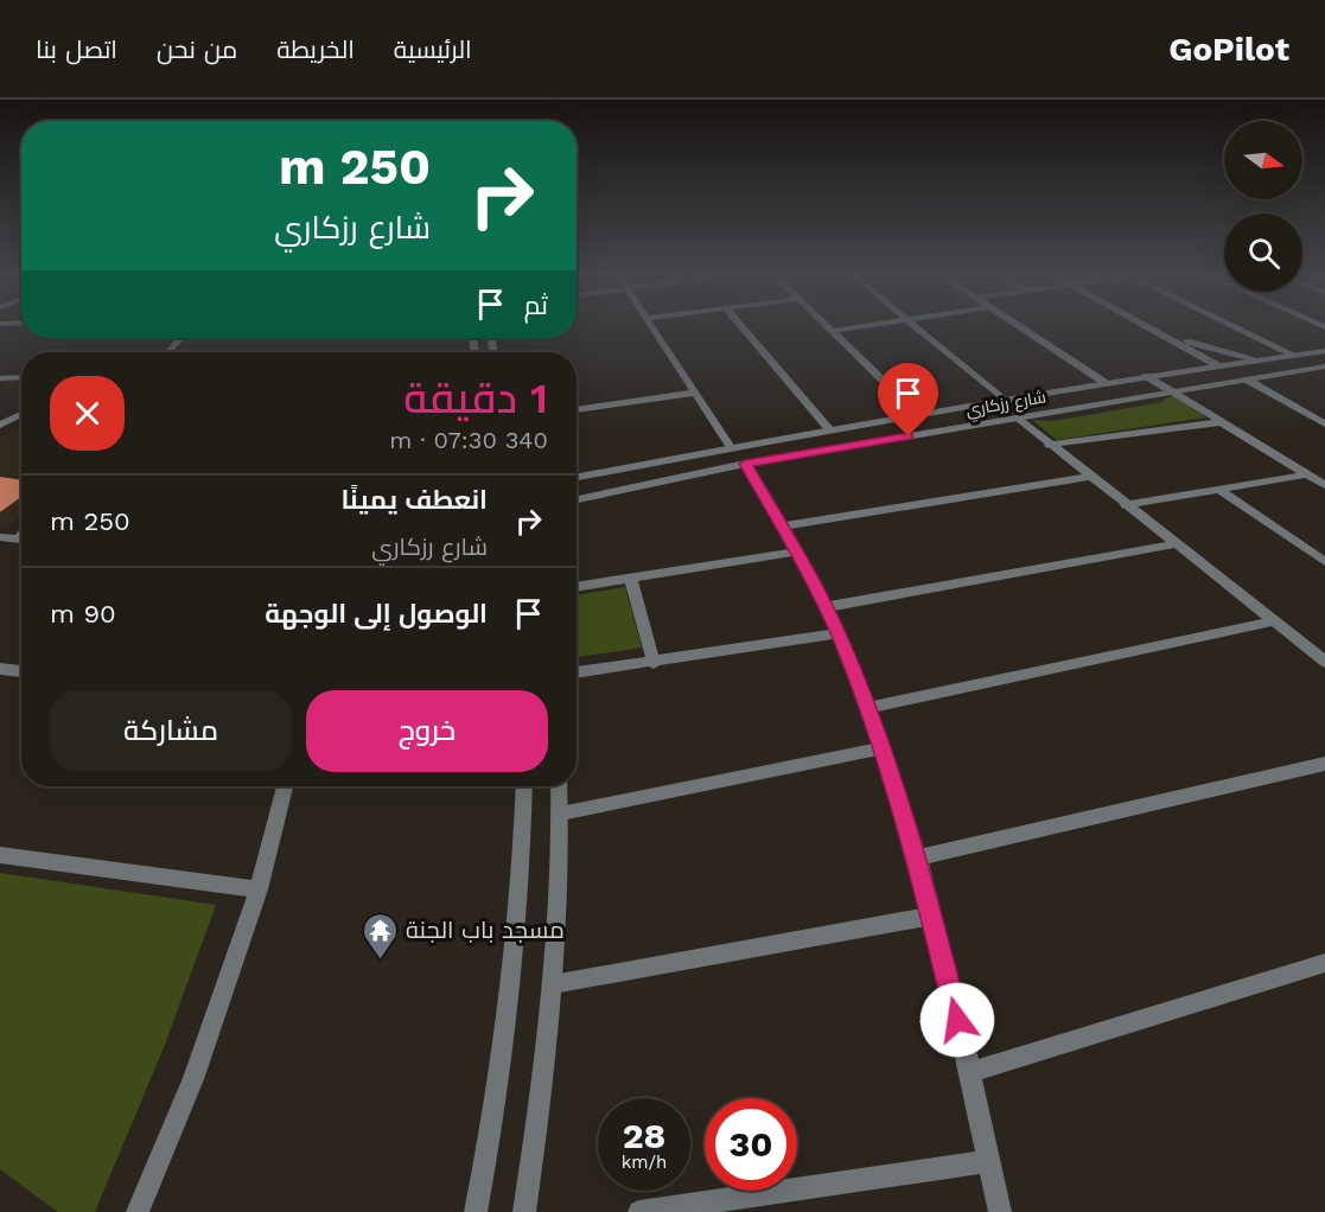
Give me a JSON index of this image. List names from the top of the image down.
{
  "streets": {
    "street": ["شارع رزكاري"]
  },
  "places": {
    "temple": ["مسجد باب الجنة"]
  },
  "north": "right",
  "page": {
    "header": "GoPilot",
    "nav": [
      "الرئيسية",
      "الخريطة",
      "من نحن",
      "اتصل بنا"
    ],
    "turn": ["250 m", "شارع رزكاري"],
    "then": "ثم",
    "heading": ["1 دقيقة", "340 m · 07:30"],
    "list": [
      {
        "name": "انعطف يمينًا",
        "note": "شارع رزكاري",
        "value": "250 m"
      },
      {
        "name": "الوصول إلى الوجهة",
        "value": "90 m"
      }
    ],
    "buttons": ["خروج", "مشاركة"],
    "speed": "28 km/h",
    "limit": "30"
  }
}
